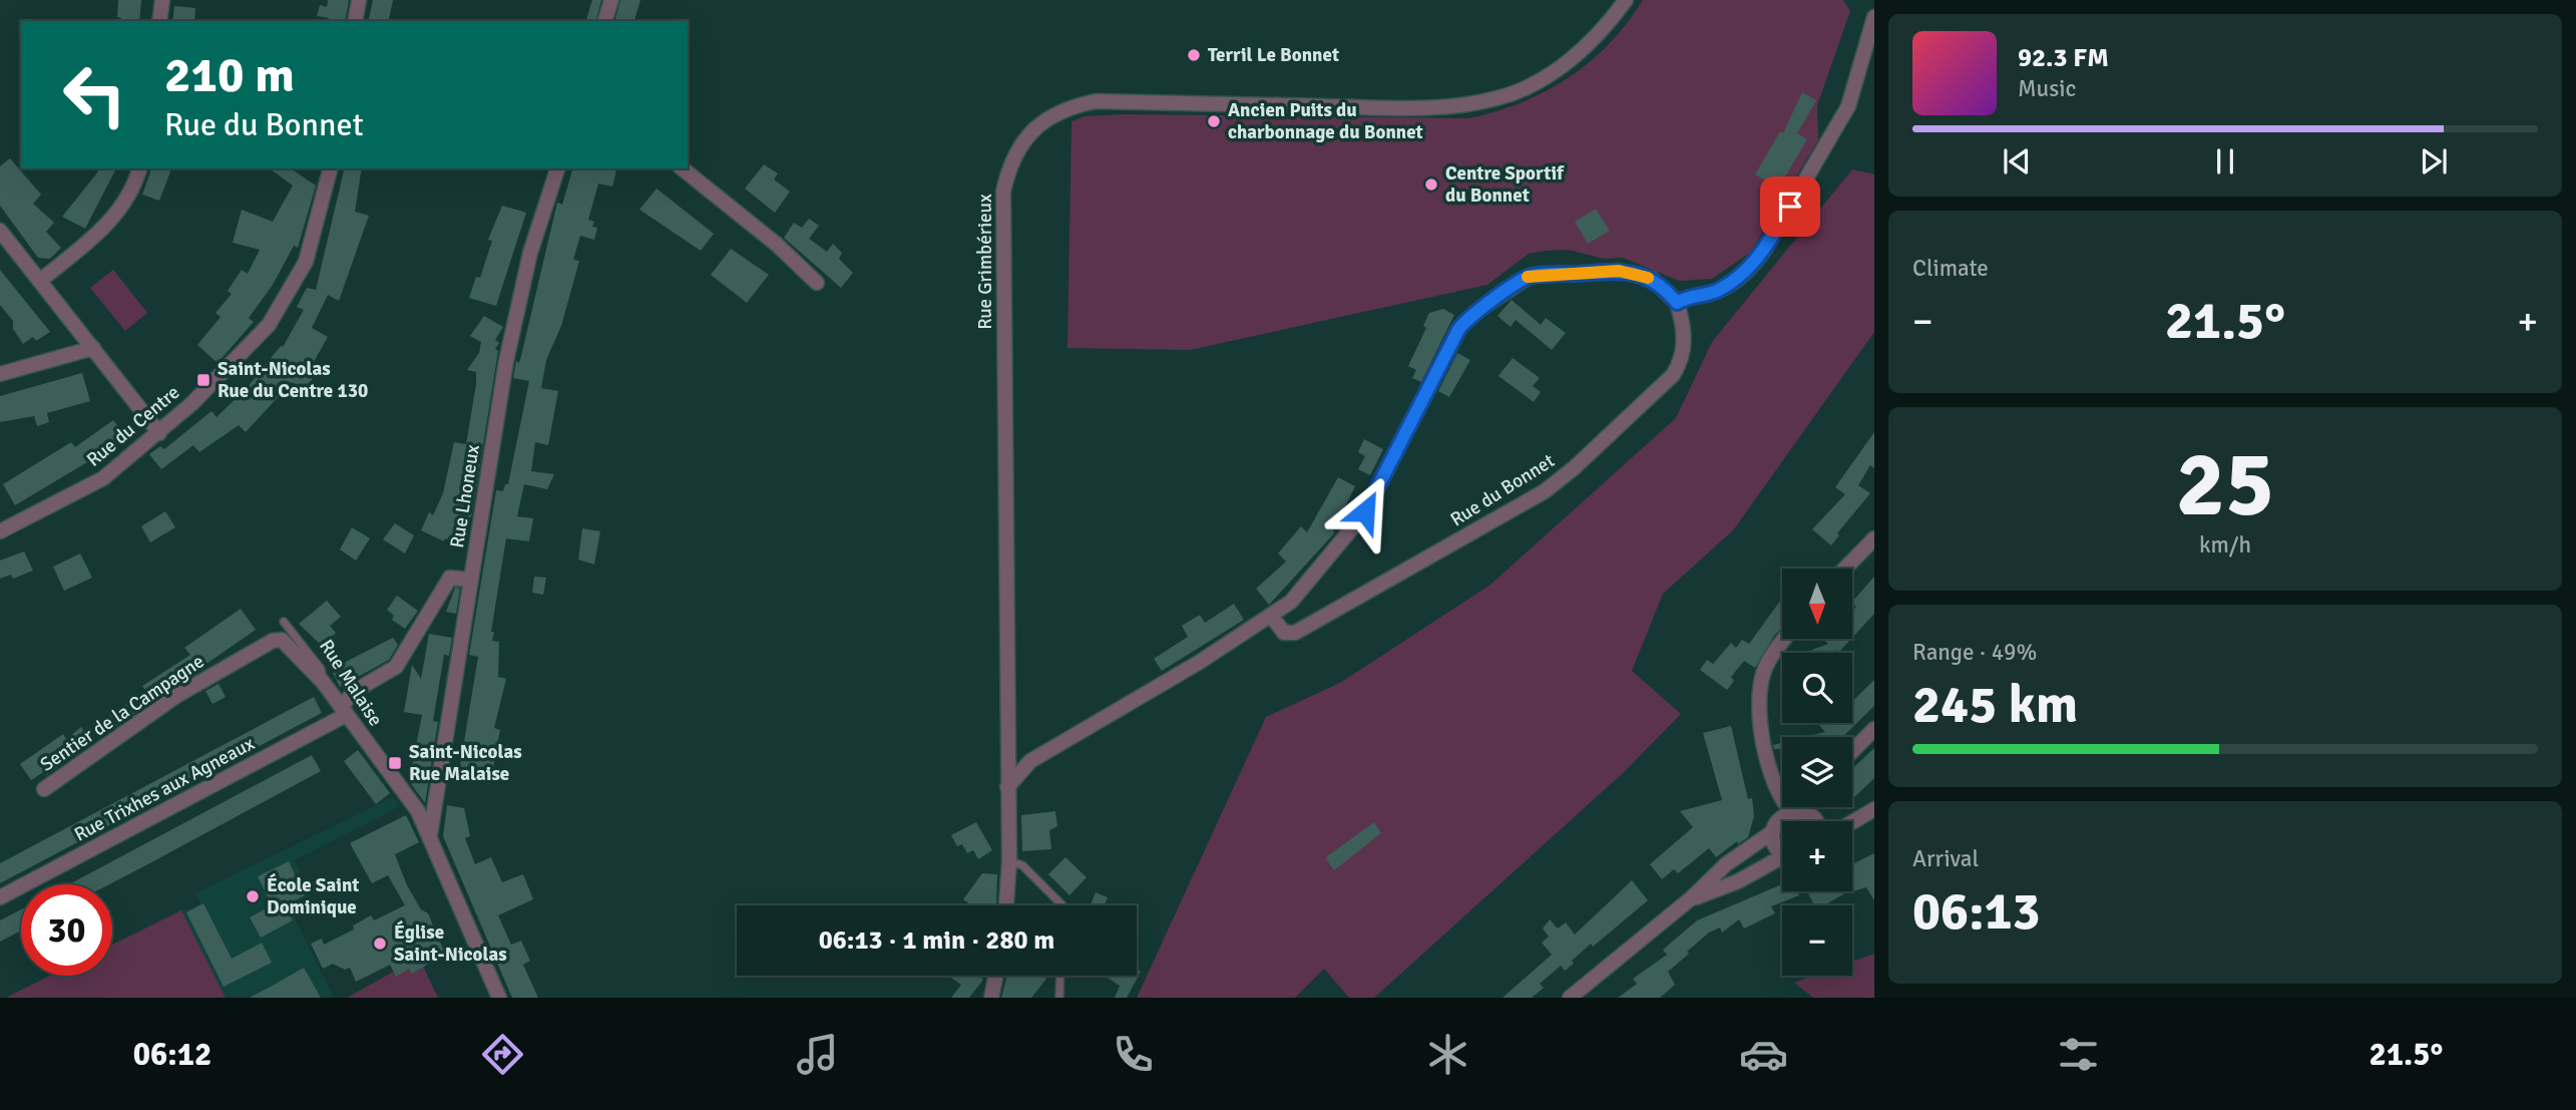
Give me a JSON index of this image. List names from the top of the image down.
{
  "streets": {
    "street": [
      "Rue Grimbérieux",
      "Rue du Centre",
      "Rue du Bonnet",
      "Rue Lhoneux",
      "Rue Malaise",
      "Sentier de la Campagne",
      "Rue Trixhes aux Agneaux"
    ]
  },
  "crossings": [
    ["Rue Lhoneux", "Rue Malaise"],
    ["Rue Lhoneux", "Rue Trixhes aux Agneaux"],
    ["Rue Malaise", "Sentier de la Campagne"],
    ["Rue Malaise", "Rue Trixhes aux Agneaux"]
  ],
  "places": {
    "other": [
      "Terril Le Bonnet",
      "Ancien Puits du charbonnage du Bonnet",
      "Centre Sportif du Bonnet",
      "École Saint Dominique",
      "Église Saint-Nicolas"
    ],
    "transit": ["Saint-Nicolas Rue du Centre 130", "Saint-Nicolas Rue Malaise"]
  },
  "north": "bottom",
  "page": {
    "turn": ["210 m", "Rue du Bonnet"],
    "song": ["92.3 FM", "Music"],
    "tile": [
      "Climate",
      ["25", "km/h"],
      ["Range · 49%", "245 km"],
      ["Arrival", "06:13"]
    ],
    "heat": ["−", "21.5°", "+"],
    "map_buttons": ["+", "−"],
    "limit": "30",
    "trip": "06:13 · 1 min · 280 m",
    "tabs": ["06:12", "21.5°"]
  }
}
